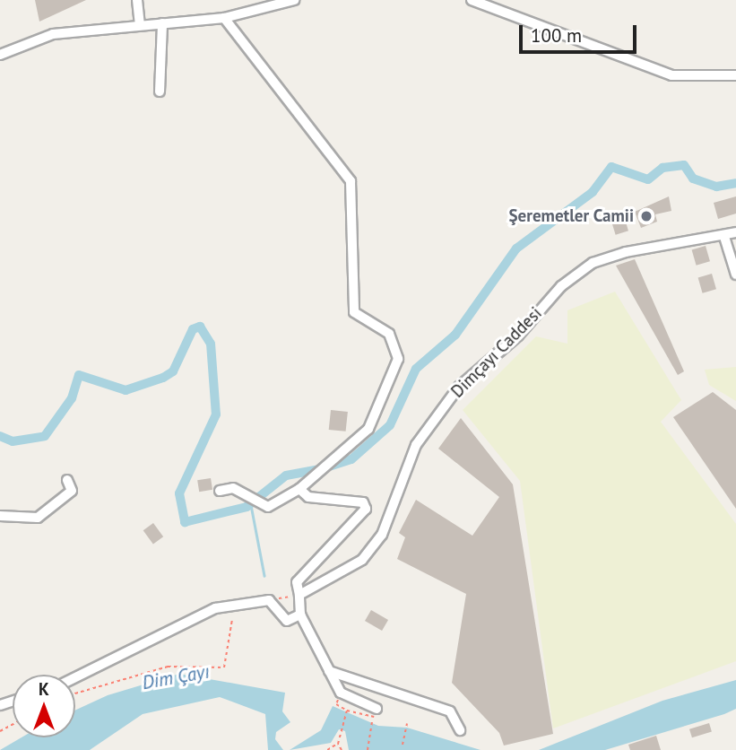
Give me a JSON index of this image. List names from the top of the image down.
{
  "streets": {
    "street": ["Dimçayı Caddesi"]
  },
  "water": ["Dim Çayı"],
  "places": ["Şeremetler Camii"],
  "scale_bar": "100 m",
  "north": "top"
}
